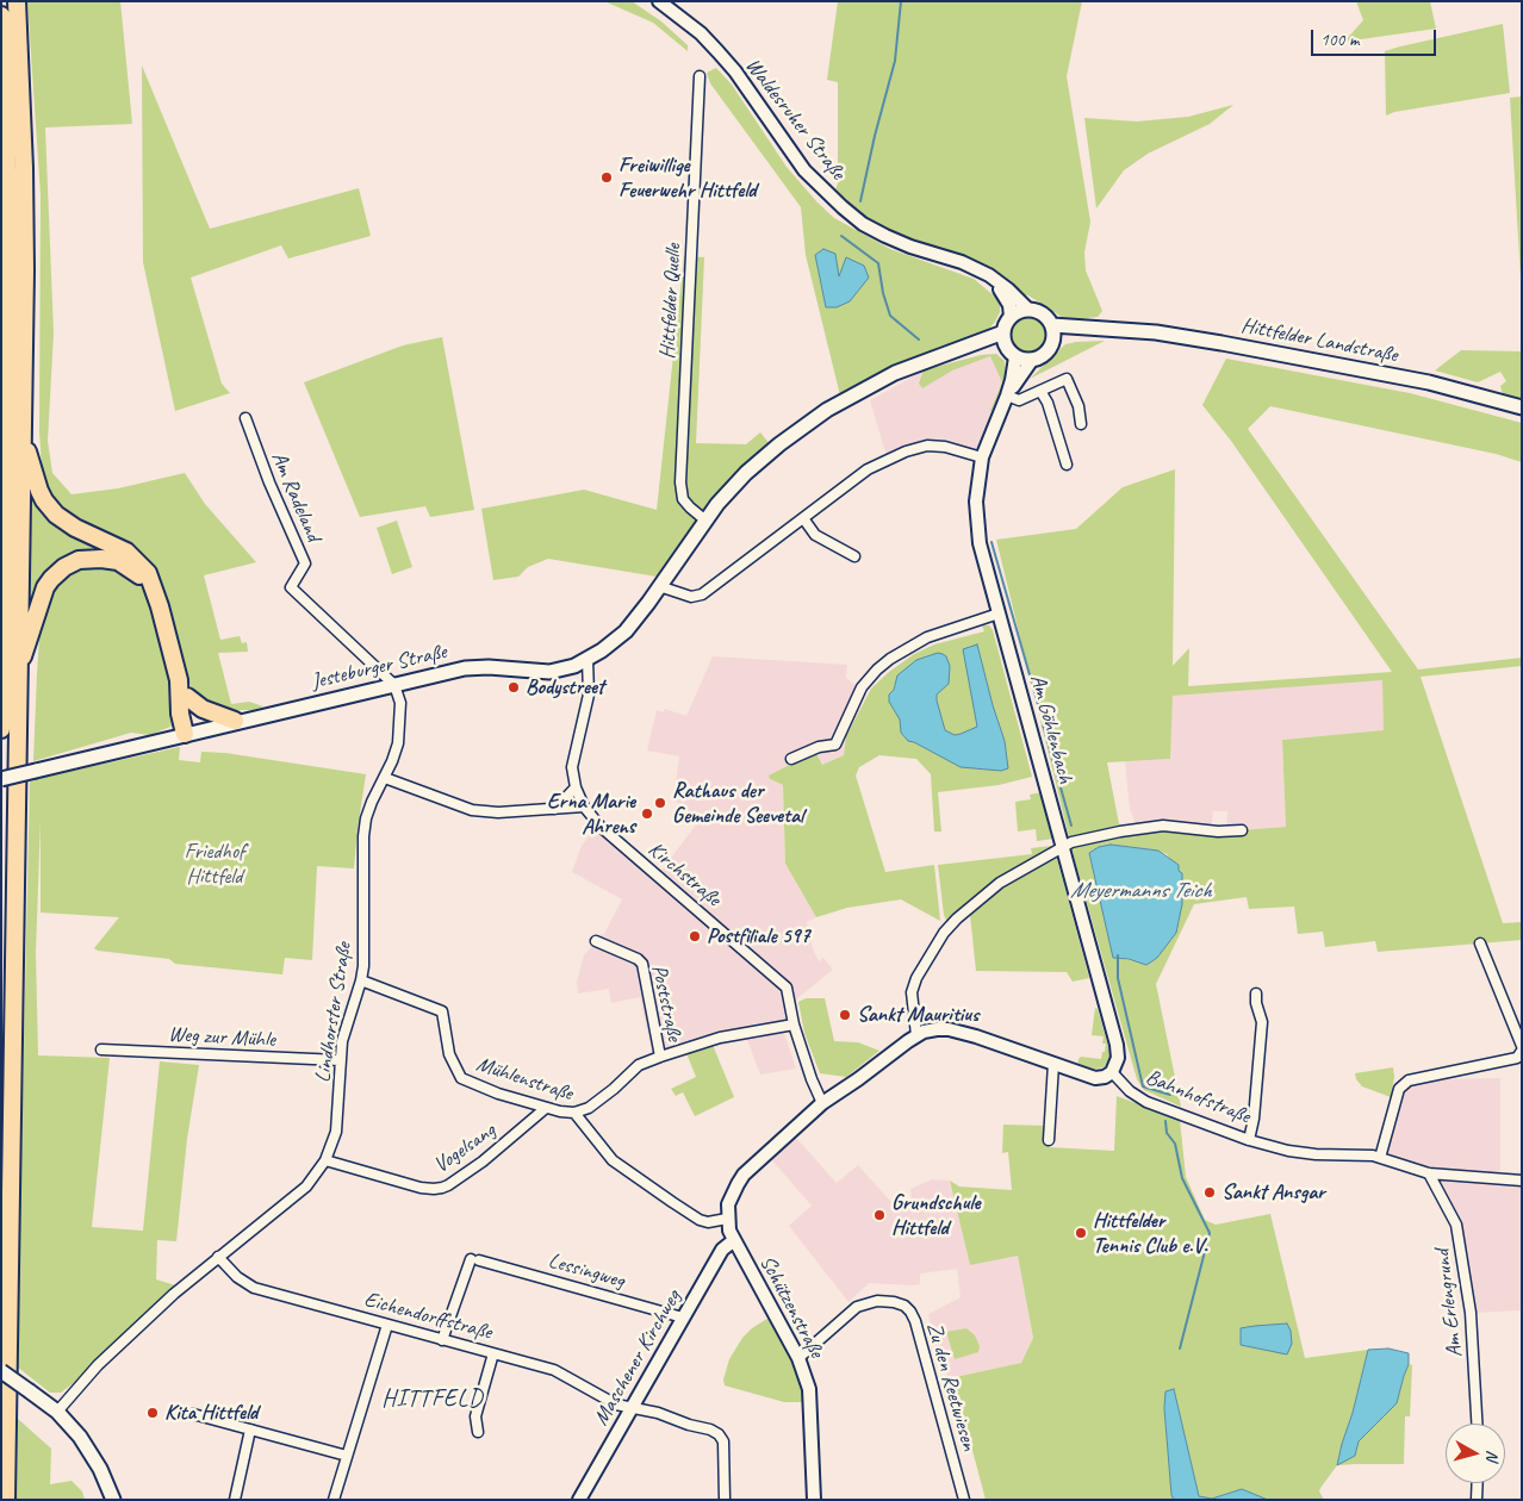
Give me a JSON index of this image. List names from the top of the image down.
{
  "streets": {
    "main road": ["Hittfelder Landstraße", "Jesteburger Straße"],
    "street": [
      "Waldesruher Straße",
      "Hittfelder Quelle",
      "Am Radeland",
      "Am Göhlenbach",
      "Kirchstraße",
      "Poststraße",
      "Lindhorster Straße",
      "Weg zur Mühle",
      "Mühlenstraße",
      "Bahnhofstraße",
      "Vogelsang",
      "Lessingweg",
      "Am Erlengrund",
      "Schützenstraße",
      "Eichendorffstraße",
      "Maschener Kirchweg",
      "Zu den Reetwiesen"
    ]
  },
  "crossings": [
    ["Waldesruher Straße", "Hittfelder Landstraße"],
    ["Waldesruher Straße", "Am Göhlenbach"],
    ["Hittfelder Quelle", "Jesteburger Straße"],
    ["Hittfelder Landstraße", "Am Göhlenbach"],
    ["Am Radeland", "Jesteburger Straße"],
    ["Am Radeland", "Lindhorster Straße"],
    ["Jesteburger Straße", "Kirchstraße"],
    ["Jesteburger Straße", "Lindhorster Straße"],
    ["Am Göhlenbach", "Bahnhofstraße"],
    ["Lindhorster Straße", "Weg zur Mühle"],
    ["Lindhorster Straße", "Mühlenstraße"],
    ["Lindhorster Straße", "Vogelsang"],
    ["Lindhorster Straße", "Eichendorffstraße"],
    ["Mühlenstraße", "Vogelsang"],
    ["Mühlenstraße", "Schützenstraße"],
    ["Bahnhofstraße", "Am Erlengrund"],
    ["Lessingweg", "Eichendorffstraße"],
    ["Lessingweg", "Maschener Kirchweg"],
    ["Schützenstraße", "Maschener Kirchweg"],
    ["Schützenstraße", "Zu den Reetwiesen"],
    ["Eichendorffstraße", "Maschener Kirchweg"]
  ],
  "districts": ["HITTFELD"],
  "water": ["Meyermanns Teich"],
  "parks": ["Friedhof Hittfeld"],
  "places": [
    "Freiwillige Feuerwehr Hittfeld",
    "Bodystreet",
    "Rathaus der Gemeinde Seevetal",
    "Erna Marie Ahrens",
    "Postfiliale 597",
    "Sankt Mauritius",
    "Sankt Ansgar",
    "Grundschule Hittfeld",
    "Hittfelder Tennis Club e.V.",
    "Kita Hittfeld"
  ],
  "scale_bar": "100 m",
  "north": "right"
}
